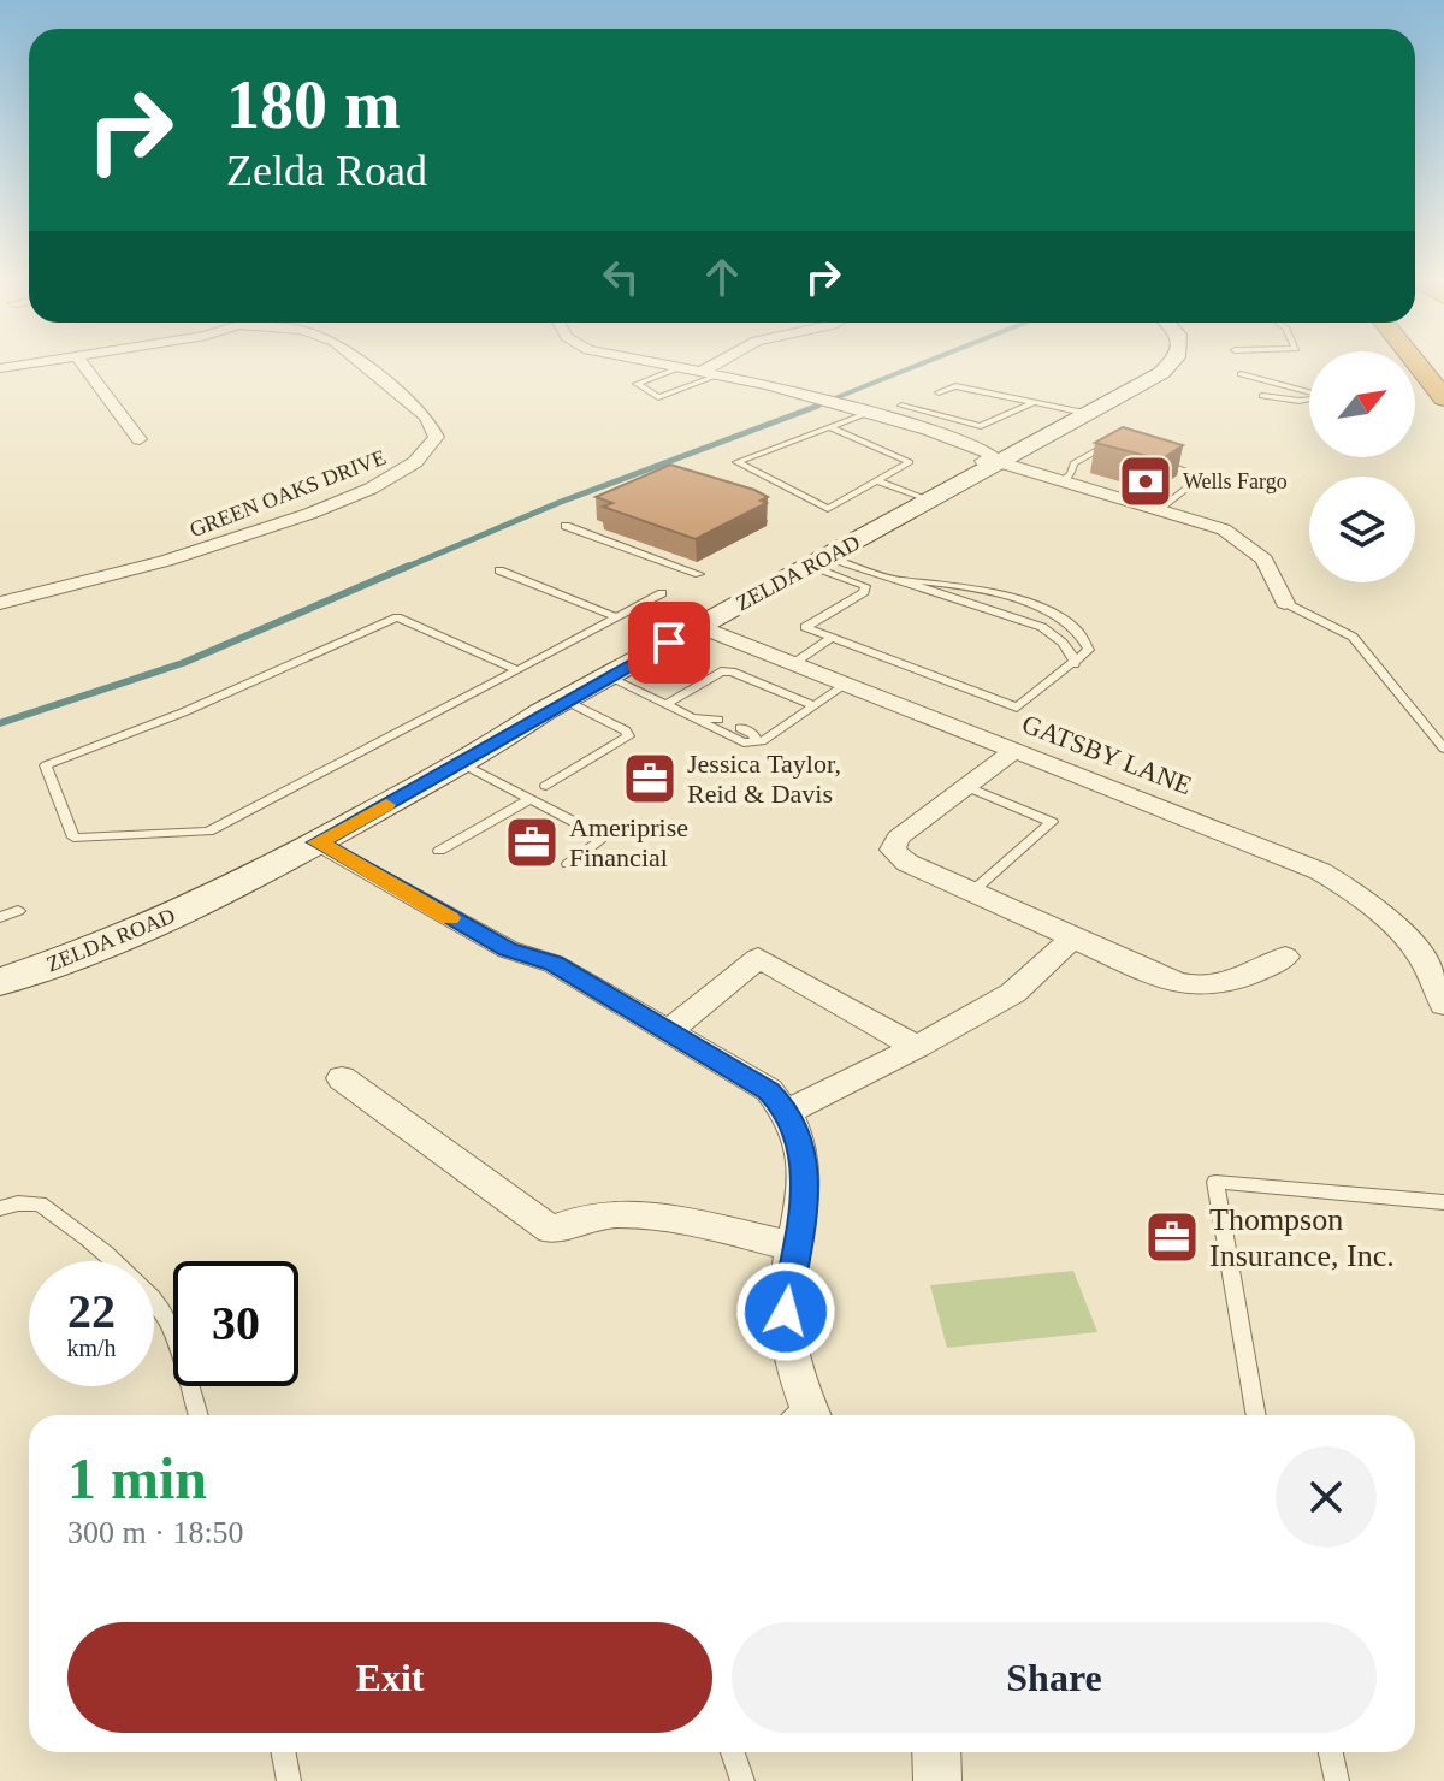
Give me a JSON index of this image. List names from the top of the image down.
{
  "streets": {
    "main road": ["ZELDA ROAD"],
    "street": ["GREEN OAKS DRIVE", "GATSBY LANE"]
  },
  "crossings": [
    ["ZELDA ROAD", "GATSBY LANE"]
  ],
  "places": {
    "bank": ["Wells Fargo"],
    "office": ["Jessica Taylor, Reid & Davis", "Ameriprise Financial", "Thompson Insurance, Inc."]
  },
  "north": "top right",
  "page": {
    "turn": ["180 m", "Zelda Road"],
    "speed": "22 km/h",
    "limit": "30",
    "heading": ["1 min", "300 m · 18:50"],
    "buttons": ["Exit", "Share"]
  }
}
